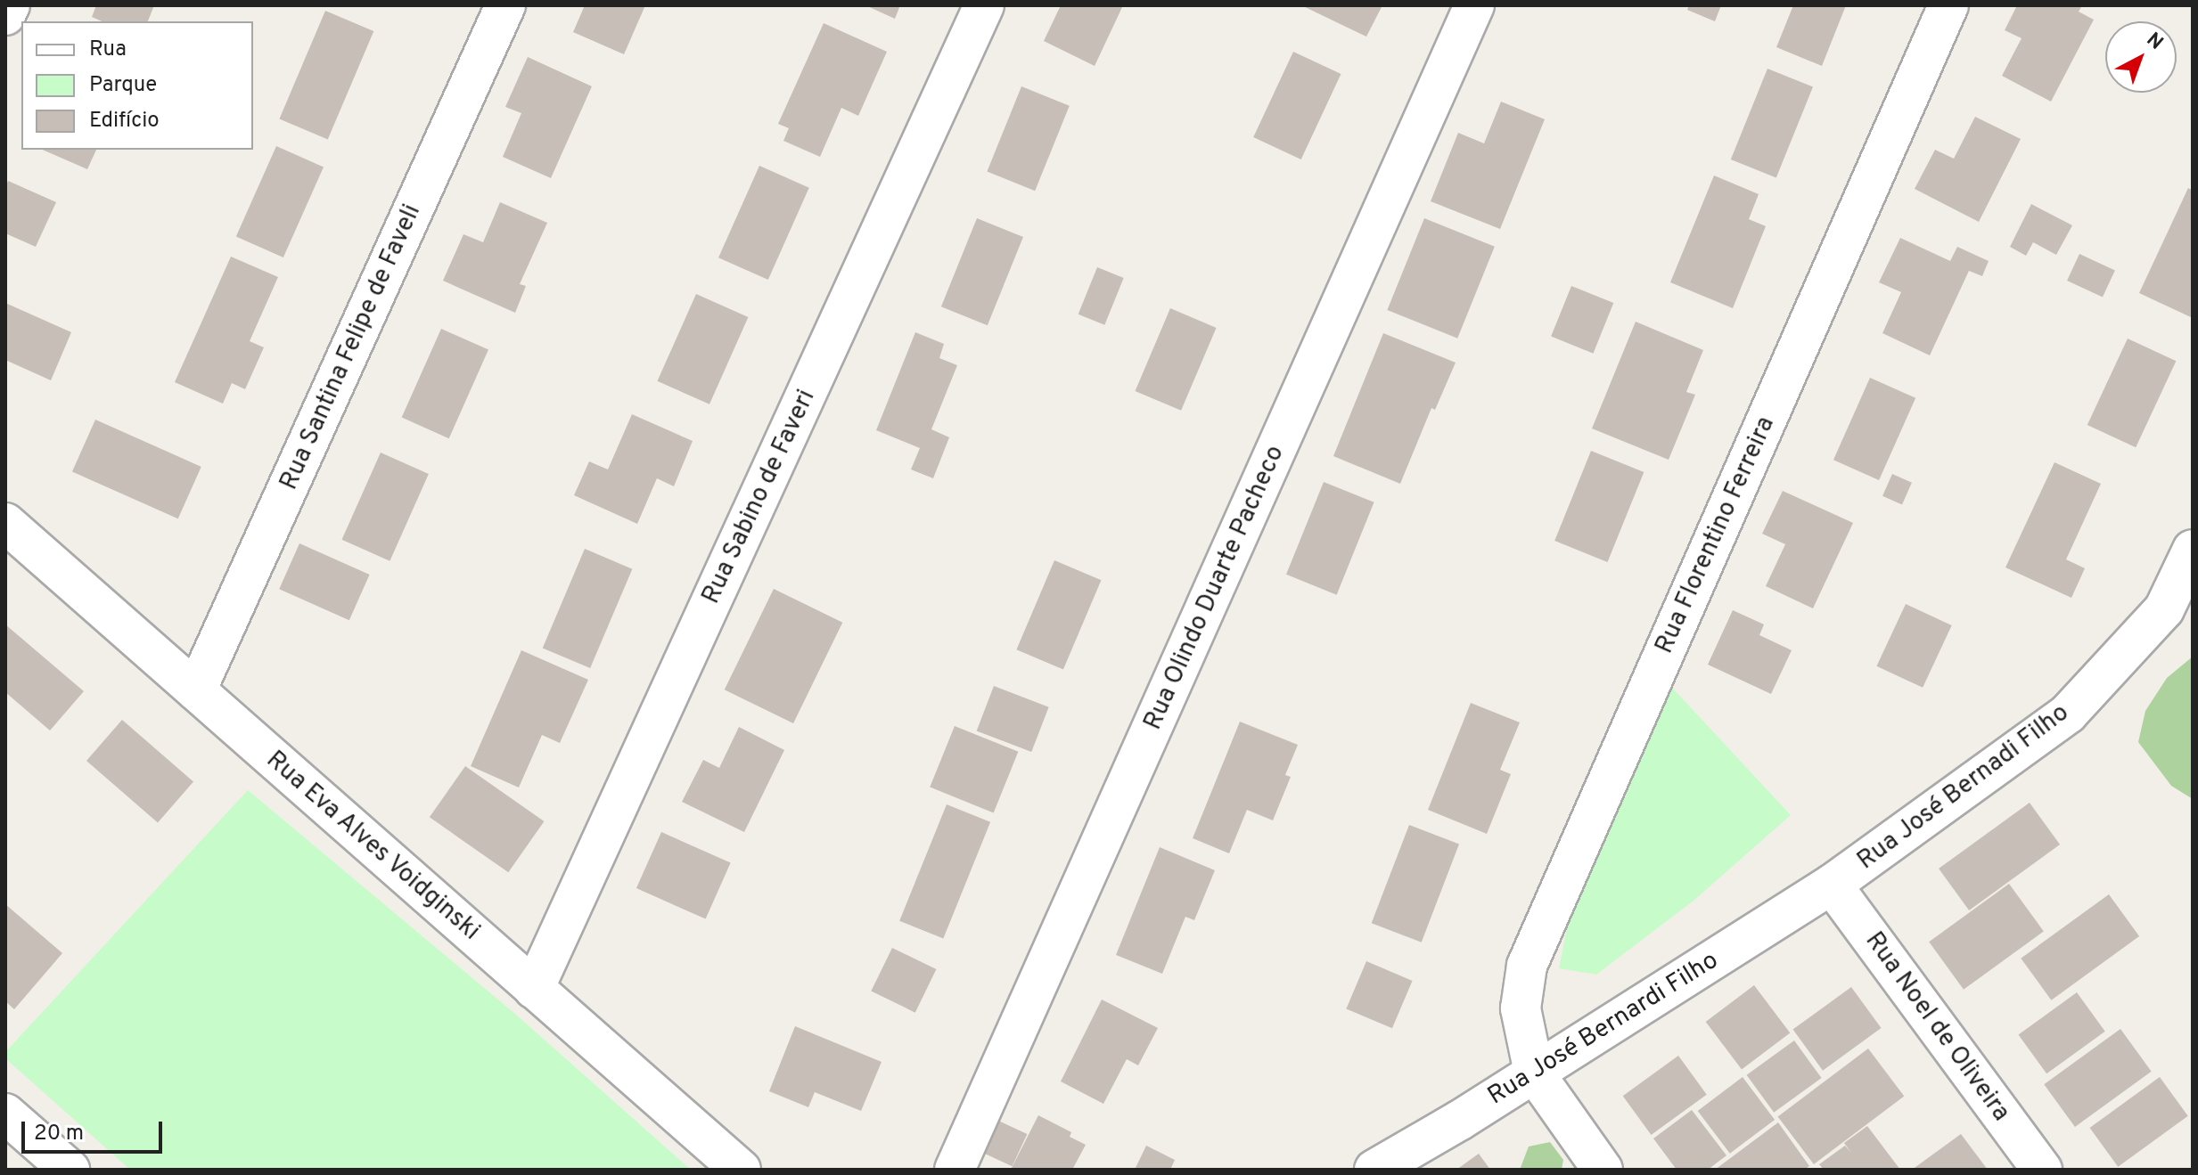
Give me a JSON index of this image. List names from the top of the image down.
{
  "streets": {
    "street": [
      "Rua Santina Felipe de Faveli",
      "Rua Sabino de Faveri",
      "Rua Florentino Ferreira",
      "Rua Olindo Duarte Pacheco",
      "Rua José Bernadi Filho",
      "Rua Eva Alves Voidginski",
      "Rua Noel de Oliveira",
      "Rua José Bernardi Filho"
    ]
  },
  "crossings": [
    ["Rua Santina Felipe de Faveli", "Rua Eva Alves Voidginski"],
    ["Rua Sabino de Faveri", "Rua Eva Alves Voidginski"],
    ["Rua Florentino Ferreira", "Rua José Bernardi Filho"],
    ["Rua José Bernadi Filho", "Rua Noel de Oliveira"],
    ["Rua José Bernadi Filho", "Rua José Bernardi Filho"],
    ["Rua Noel de Oliveira", "Rua José Bernardi Filho"]
  ],
  "legend": ["Rua", "Parque", "Edifício"],
  "scale_bar": "20 m",
  "north": "top right"
}
